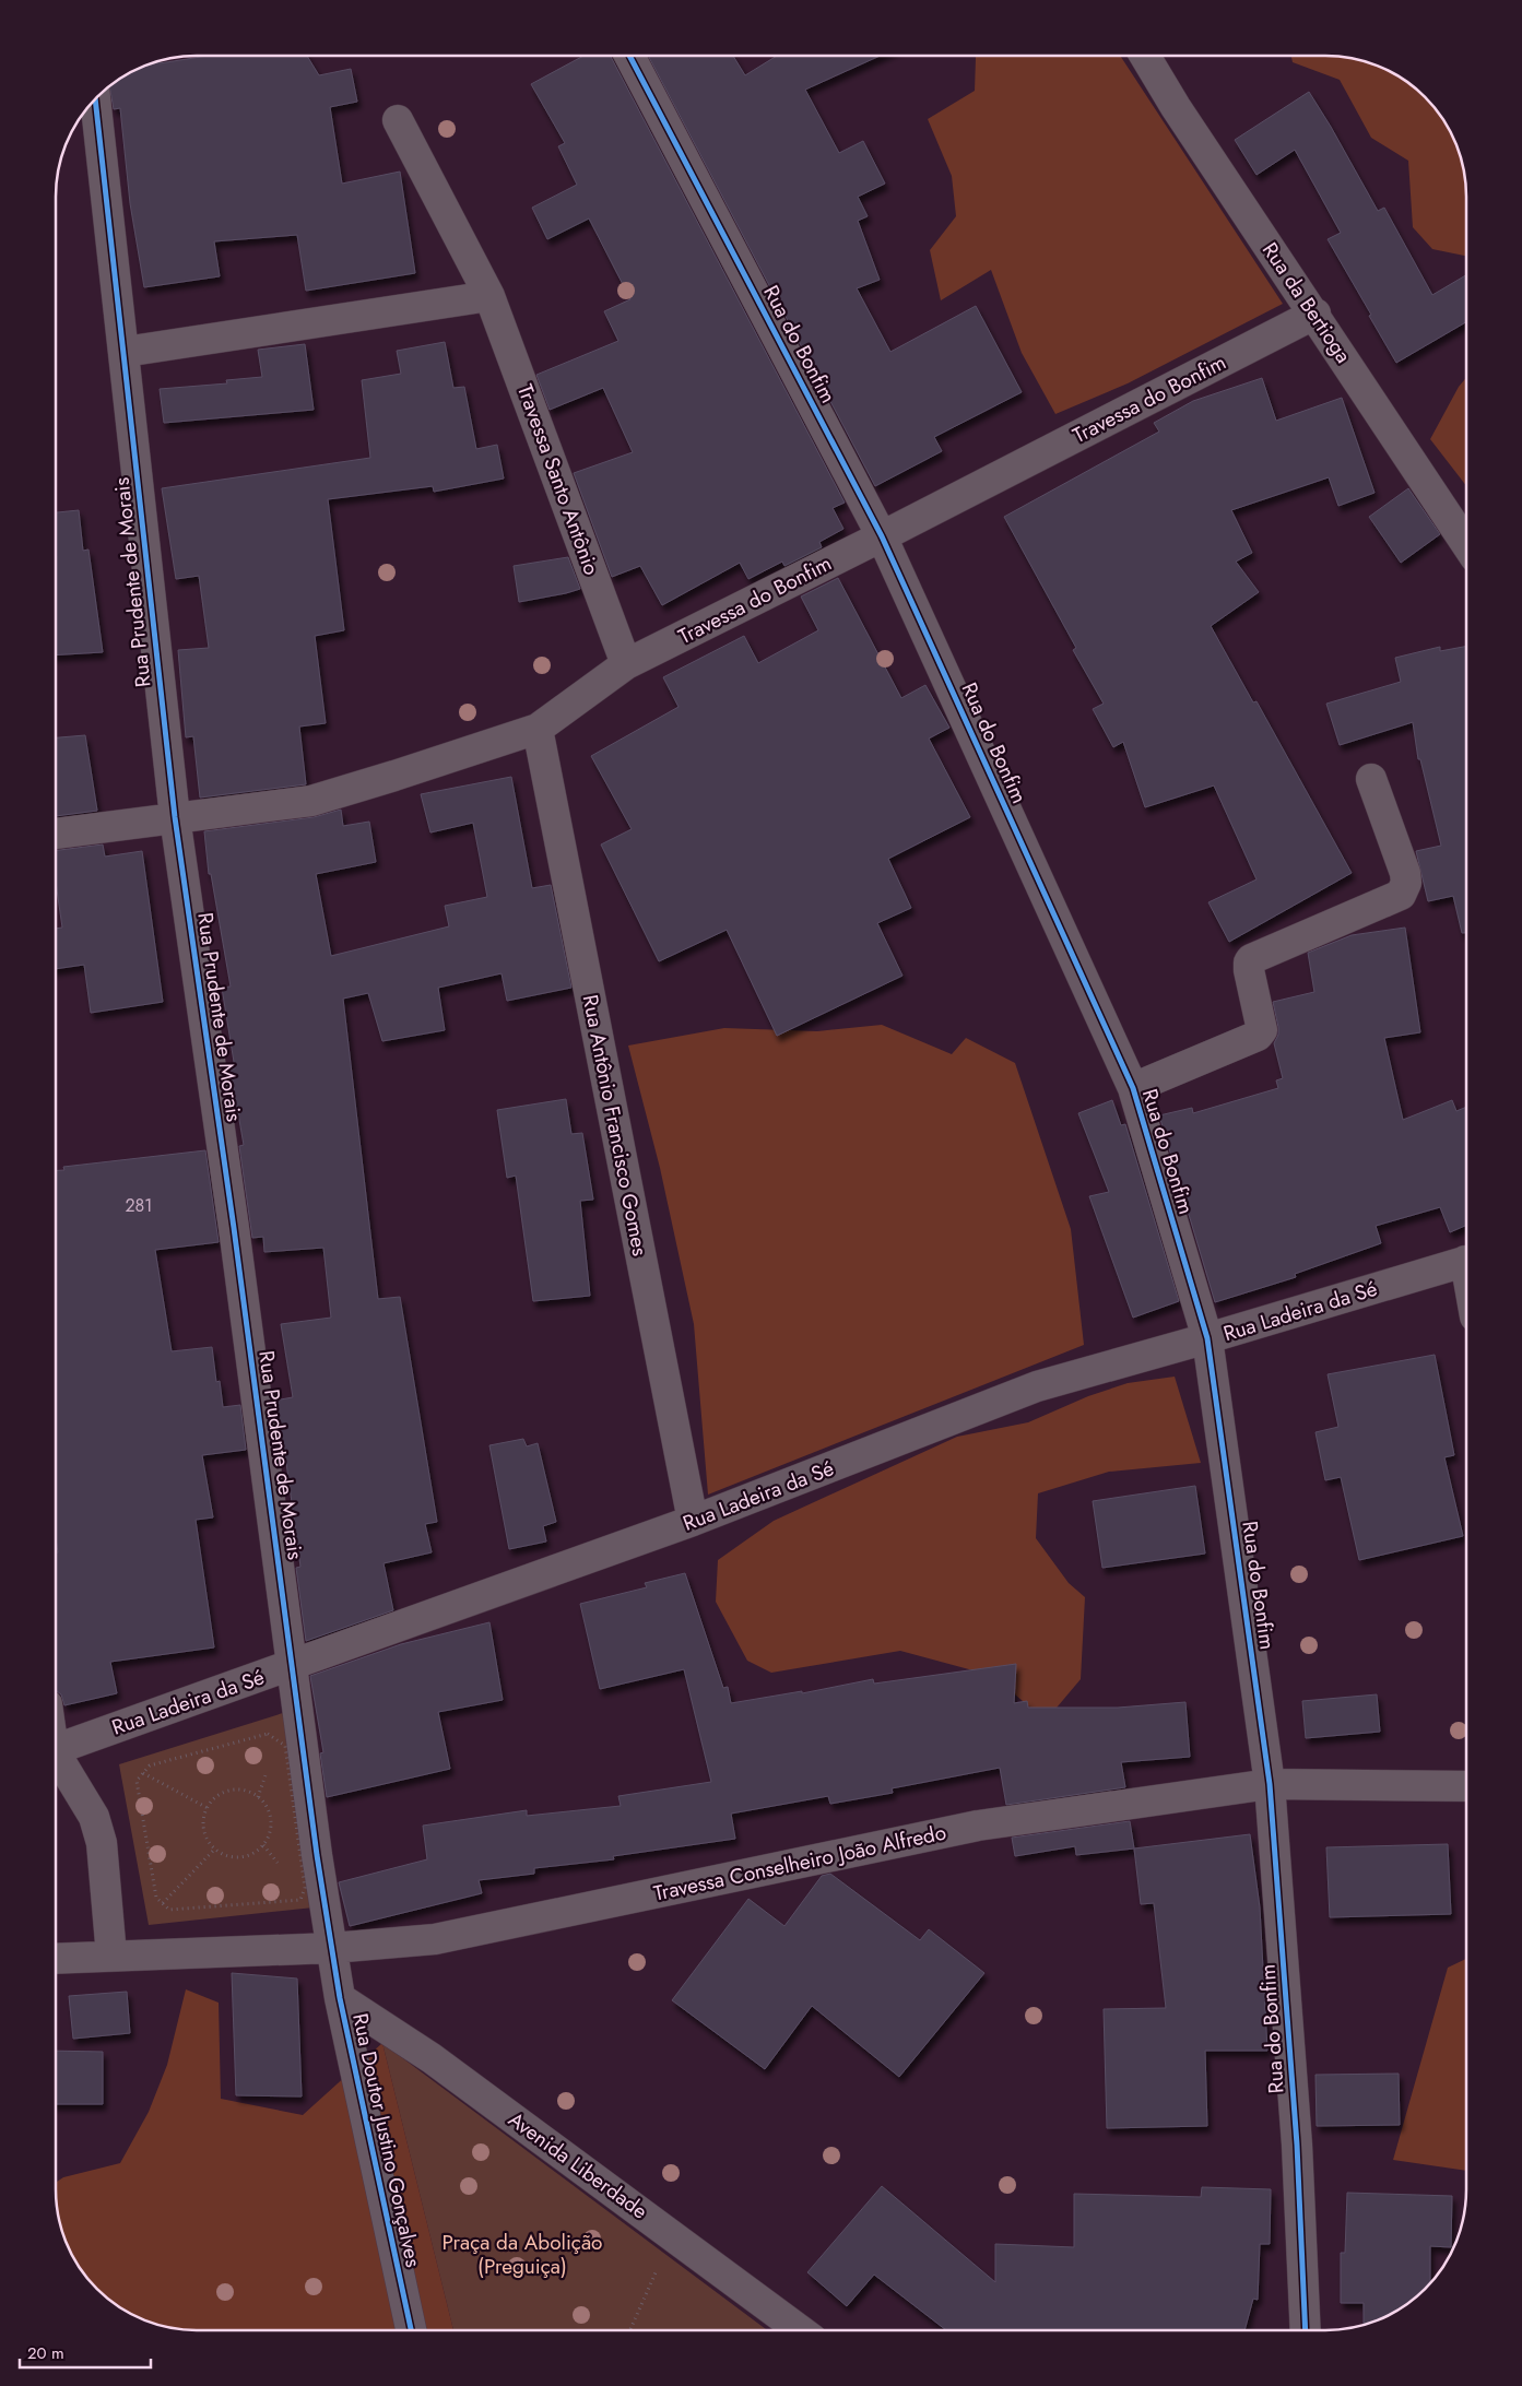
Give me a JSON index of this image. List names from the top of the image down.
{
  "streets": {
    "street": [
      "Rua da Bertioga",
      "Rua do Bonfim",
      "Travessa do Bonfim",
      "Travessa Santo Antônio",
      "Rua Prudente de Morais",
      "Rua Antônio Francisco Gomes",
      "Rua Ladeira da Sé",
      "Travessa Conselheiro João Alfredo",
      "Rua Doutor Justino Gonçalves",
      "Avenida Liberdade"
    ]
  },
  "crossings": [
    ["Rua da Bertioga", "Travessa do Bonfim"],
    ["Rua do Bonfim", "Travessa do Bonfim"],
    ["Rua do Bonfim", "Rua Ladeira da Sé"],
    ["Rua do Bonfim", "Travessa Conselheiro João Alfredo"],
    ["Travessa do Bonfim", "Travessa Santo Antônio"],
    ["Travessa do Bonfim", "Rua Prudente de Morais"],
    ["Travessa do Bonfim", "Rua Antônio Francisco Gomes"],
    ["Rua Prudente de Morais", "Rua Ladeira da Sé"],
    ["Rua Prudente de Morais", "Travessa Conselheiro João Alfredo"],
    ["Rua Prudente de Morais", "Rua Doutor Justino Gonçalves"],
    ["Rua Antônio Francisco Gomes", "Rua Ladeira da Sé"],
    ["Travessa Conselheiro João Alfredo", "Rua Doutor Justino Gonçalves"],
    ["Rua Doutor Justino Gonçalves", "Avenida Liberdade"]
  ],
  "parks": ["Praça da Abolição (Preguiça)"],
  "house_numbers": ["281"],
  "scale_bar": "20 m"
}
